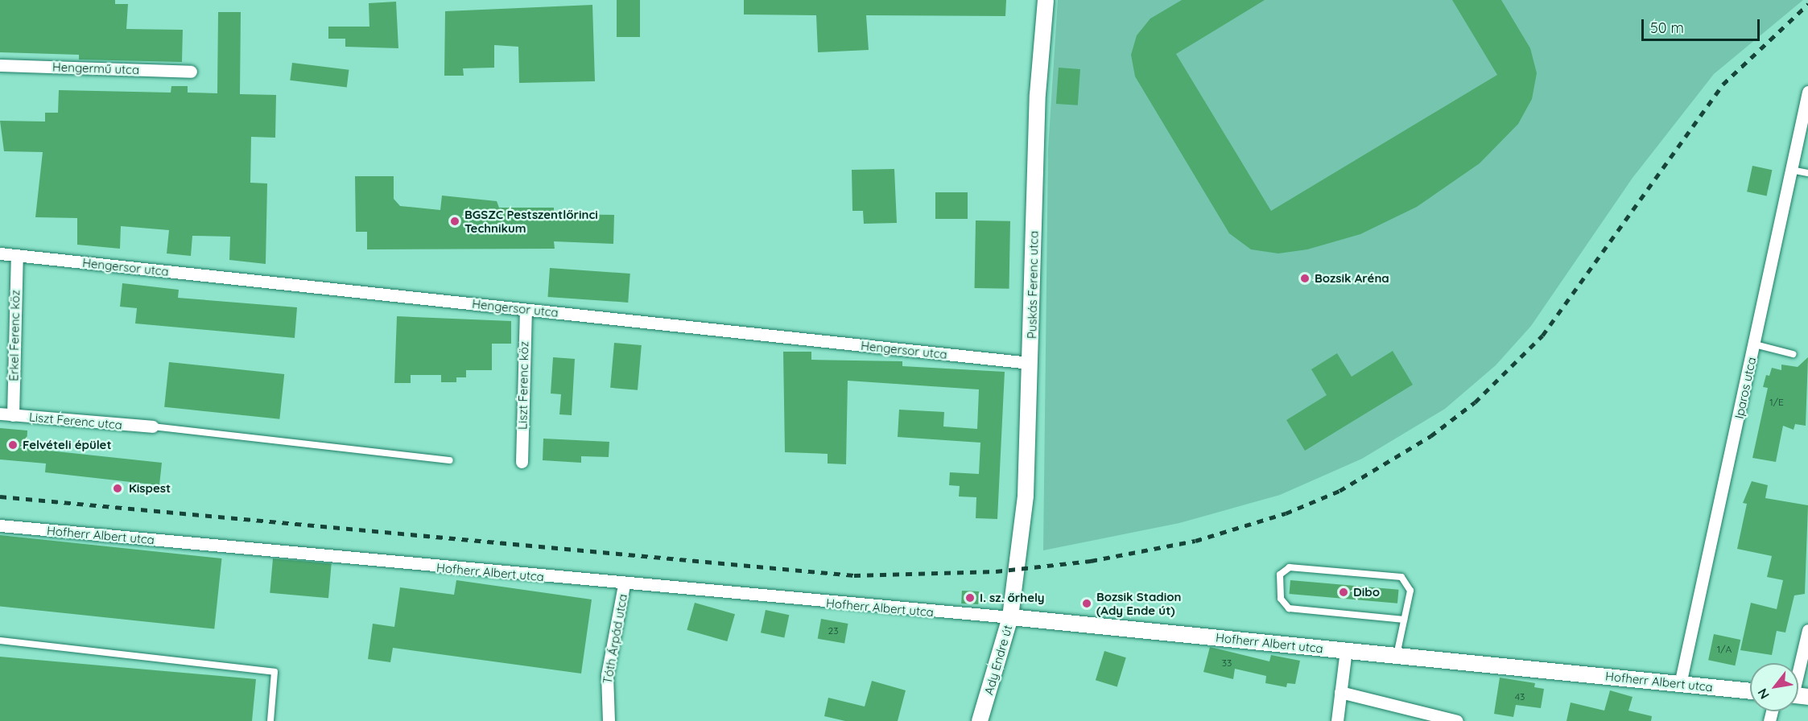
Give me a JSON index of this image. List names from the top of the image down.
{
  "streets": {
    "street": [
      "Hengermű utca",
      "Hengersor utca",
      "Puskás Ferenc utca",
      "Erkel Ferenc köz",
      "Liszt Ferenc köz",
      "Iparos utca",
      "Liszt Ferenc utca",
      "Hofherr Albert utca",
      "Tóth Árpád utca",
      "Ady Endre út"
    ]
  },
  "crossings": [
    ["Hengersor utca", "Puskás Ferenc utca"],
    ["Hengersor utca", "Erkel Ferenc köz"],
    ["Hengersor utca", "Liszt Ferenc köz"],
    ["Puskás Ferenc utca", "Ady Endre út"],
    ["Erkel Ferenc köz", "Liszt Ferenc utca"],
    ["Iparos utca", "Hofherr Albert utca"],
    ["Hofherr Albert utca", "Tóth Árpád utca"],
    ["Hofherr Albert utca", "Ady Endre út"]
  ],
  "places": [
    "BGSZC Pestszentlőrinci Technikum",
    "Bozsik Aréna",
    "Felvételi épület",
    "Kispest",
    "Dibo",
    "I. sz. őrhely",
    "Bozsik Stadion (Ady Ende út)"
  ],
  "house_numbers": [
    "1/E",
    "23",
    "1/A",
    "33",
    "43"
  ],
  "scale_bar": "50 m",
  "north": "bottom left"
}
